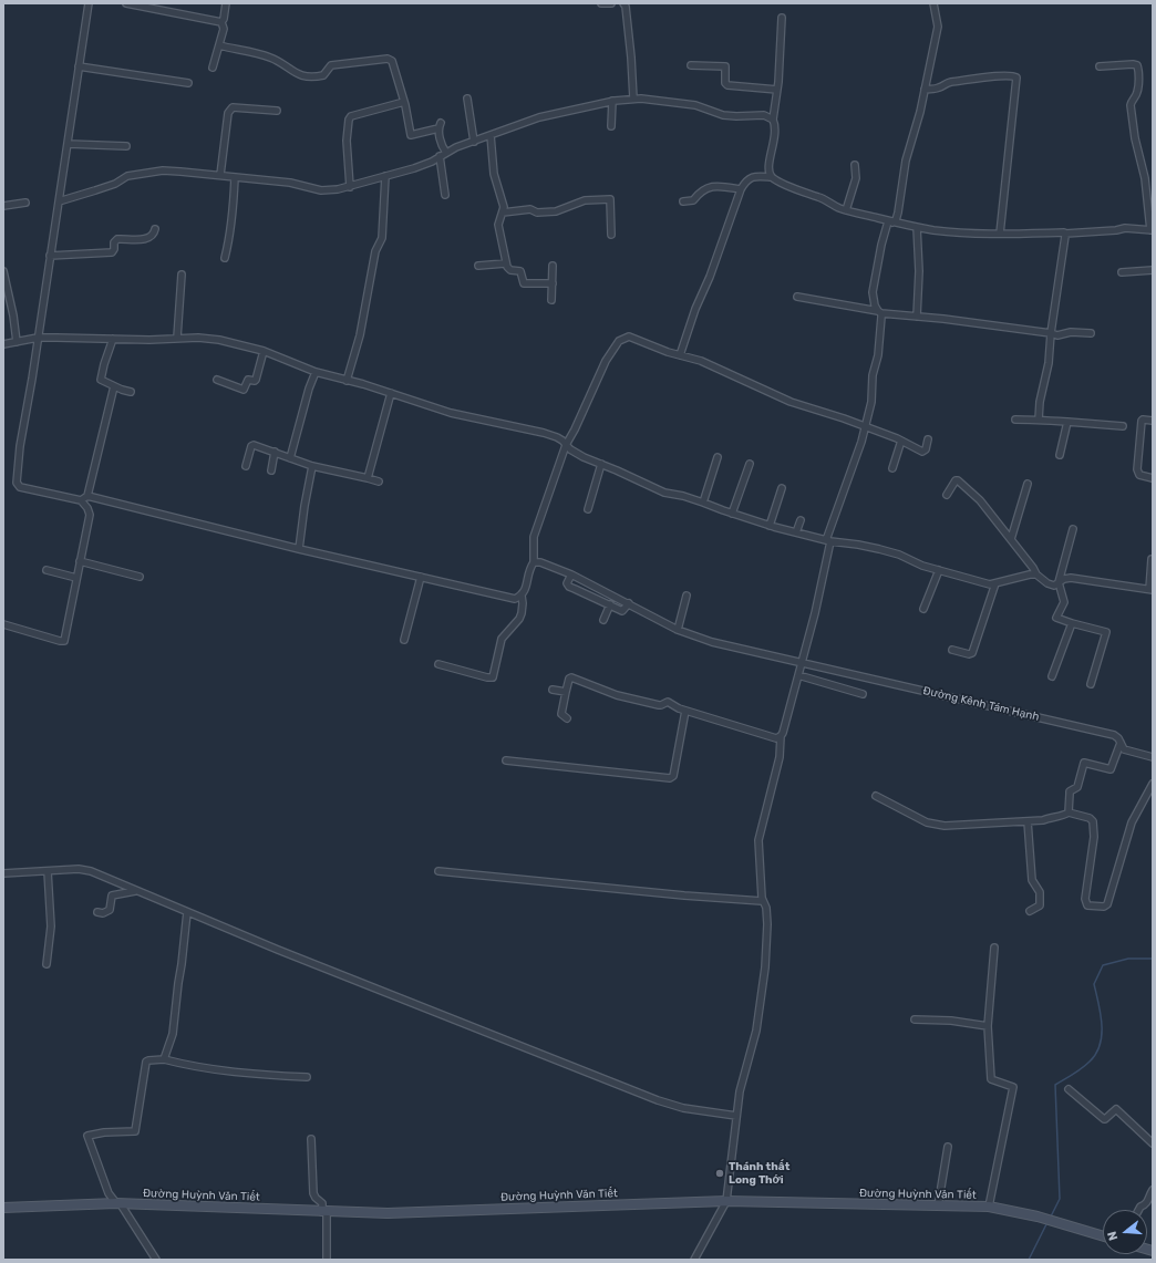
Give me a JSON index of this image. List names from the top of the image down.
{
  "streets": {
    "street": ["Đường Kênh Tám Hạnh", "Đường Huỳnh Văn Tiết"]
  },
  "places": ["Thánh thất Long Thới"],
  "north": "left"
}
